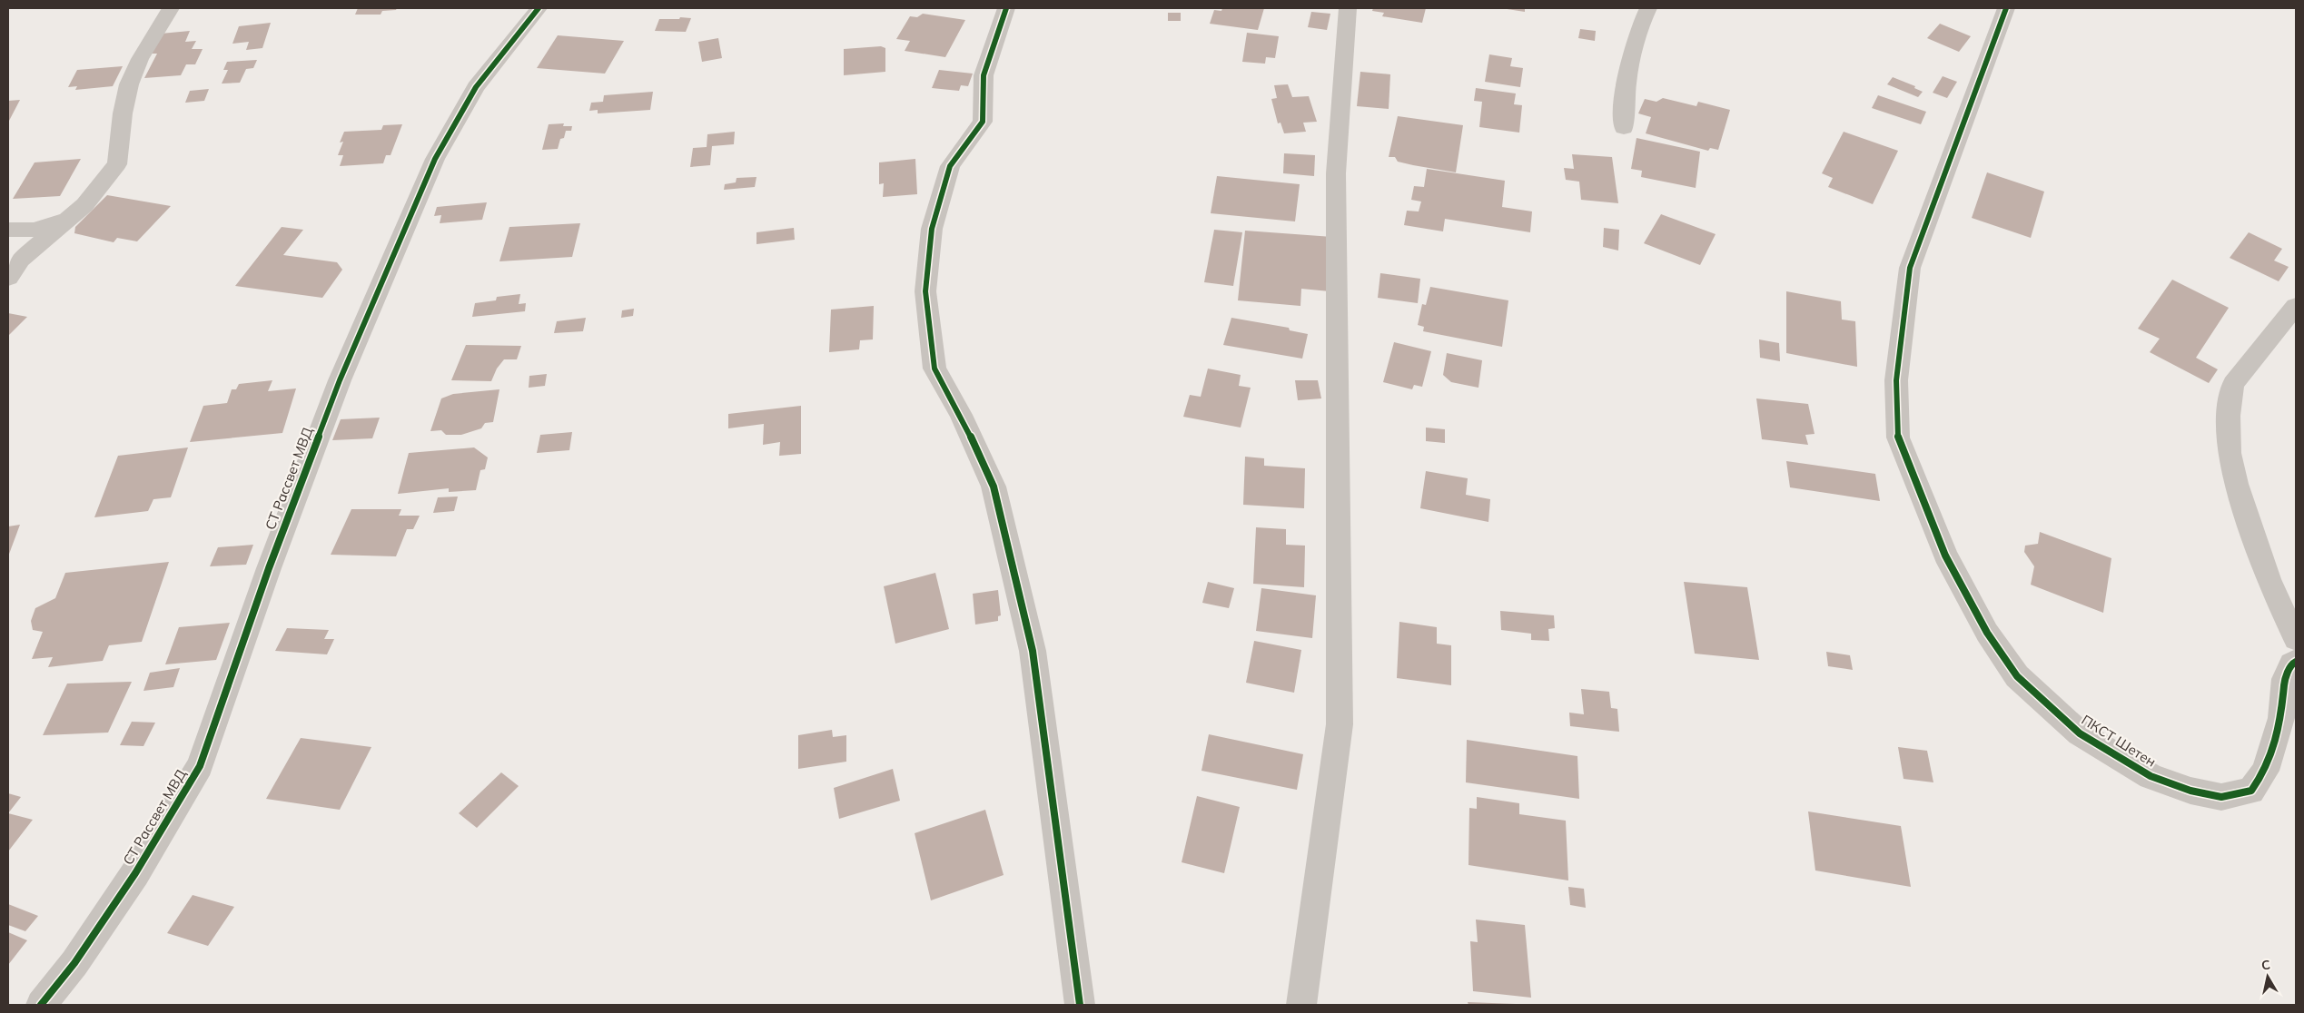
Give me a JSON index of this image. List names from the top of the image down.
{
  "streets": {
    "street": ["СТ Рассвет МВД", "ПКСТ Шетен"]
  },
  "north": "top"
}
